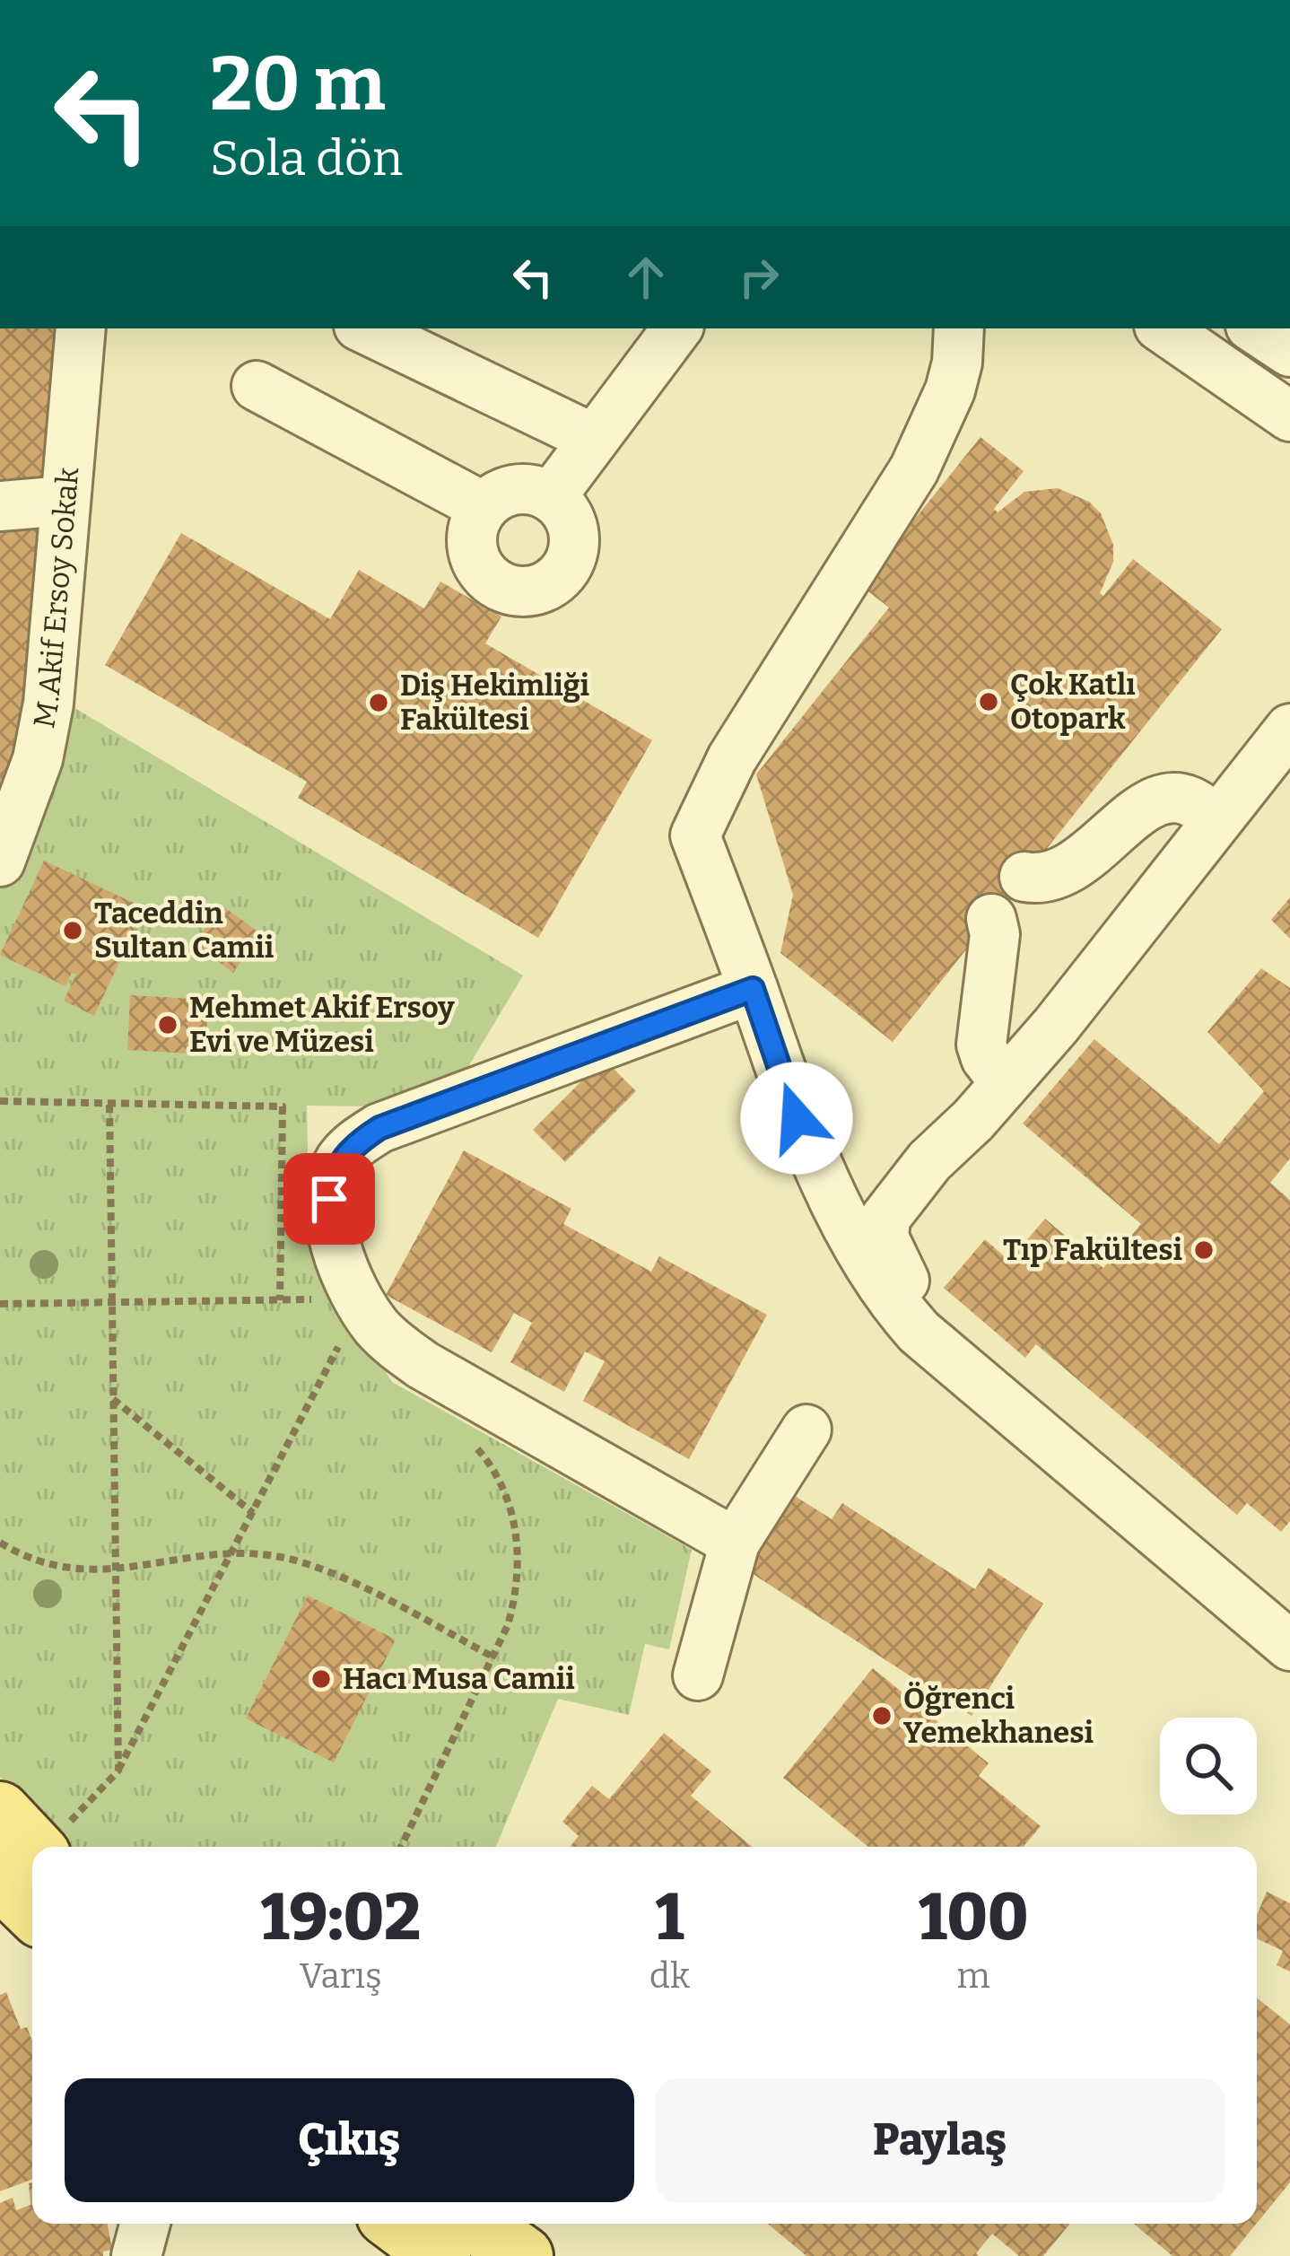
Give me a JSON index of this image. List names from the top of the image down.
{
  "streets": {
    "street": ["M.Akif Ersoy Sokak"]
  },
  "places": [
    "Çok Katlı Otopark",
    "Diş Hekimliği Fakültesi",
    "Taceddin Sultan Camii",
    "Mehmet Akif Ersoy Evi ve Müzesi",
    "Tıp Fakültesi",
    "Hacı Musa Camii",
    "Öğrenci Yemekhanesi"
  ],
  "page": {
    "turn": ["20 m", "Sola dön"],
    "eta": [
      "19:02",
      "Varış",
      "1",
      "dk",
      "100",
      "m"
    ],
    "buttons": ["Çıkış", "Paylaş"]
  }
}
